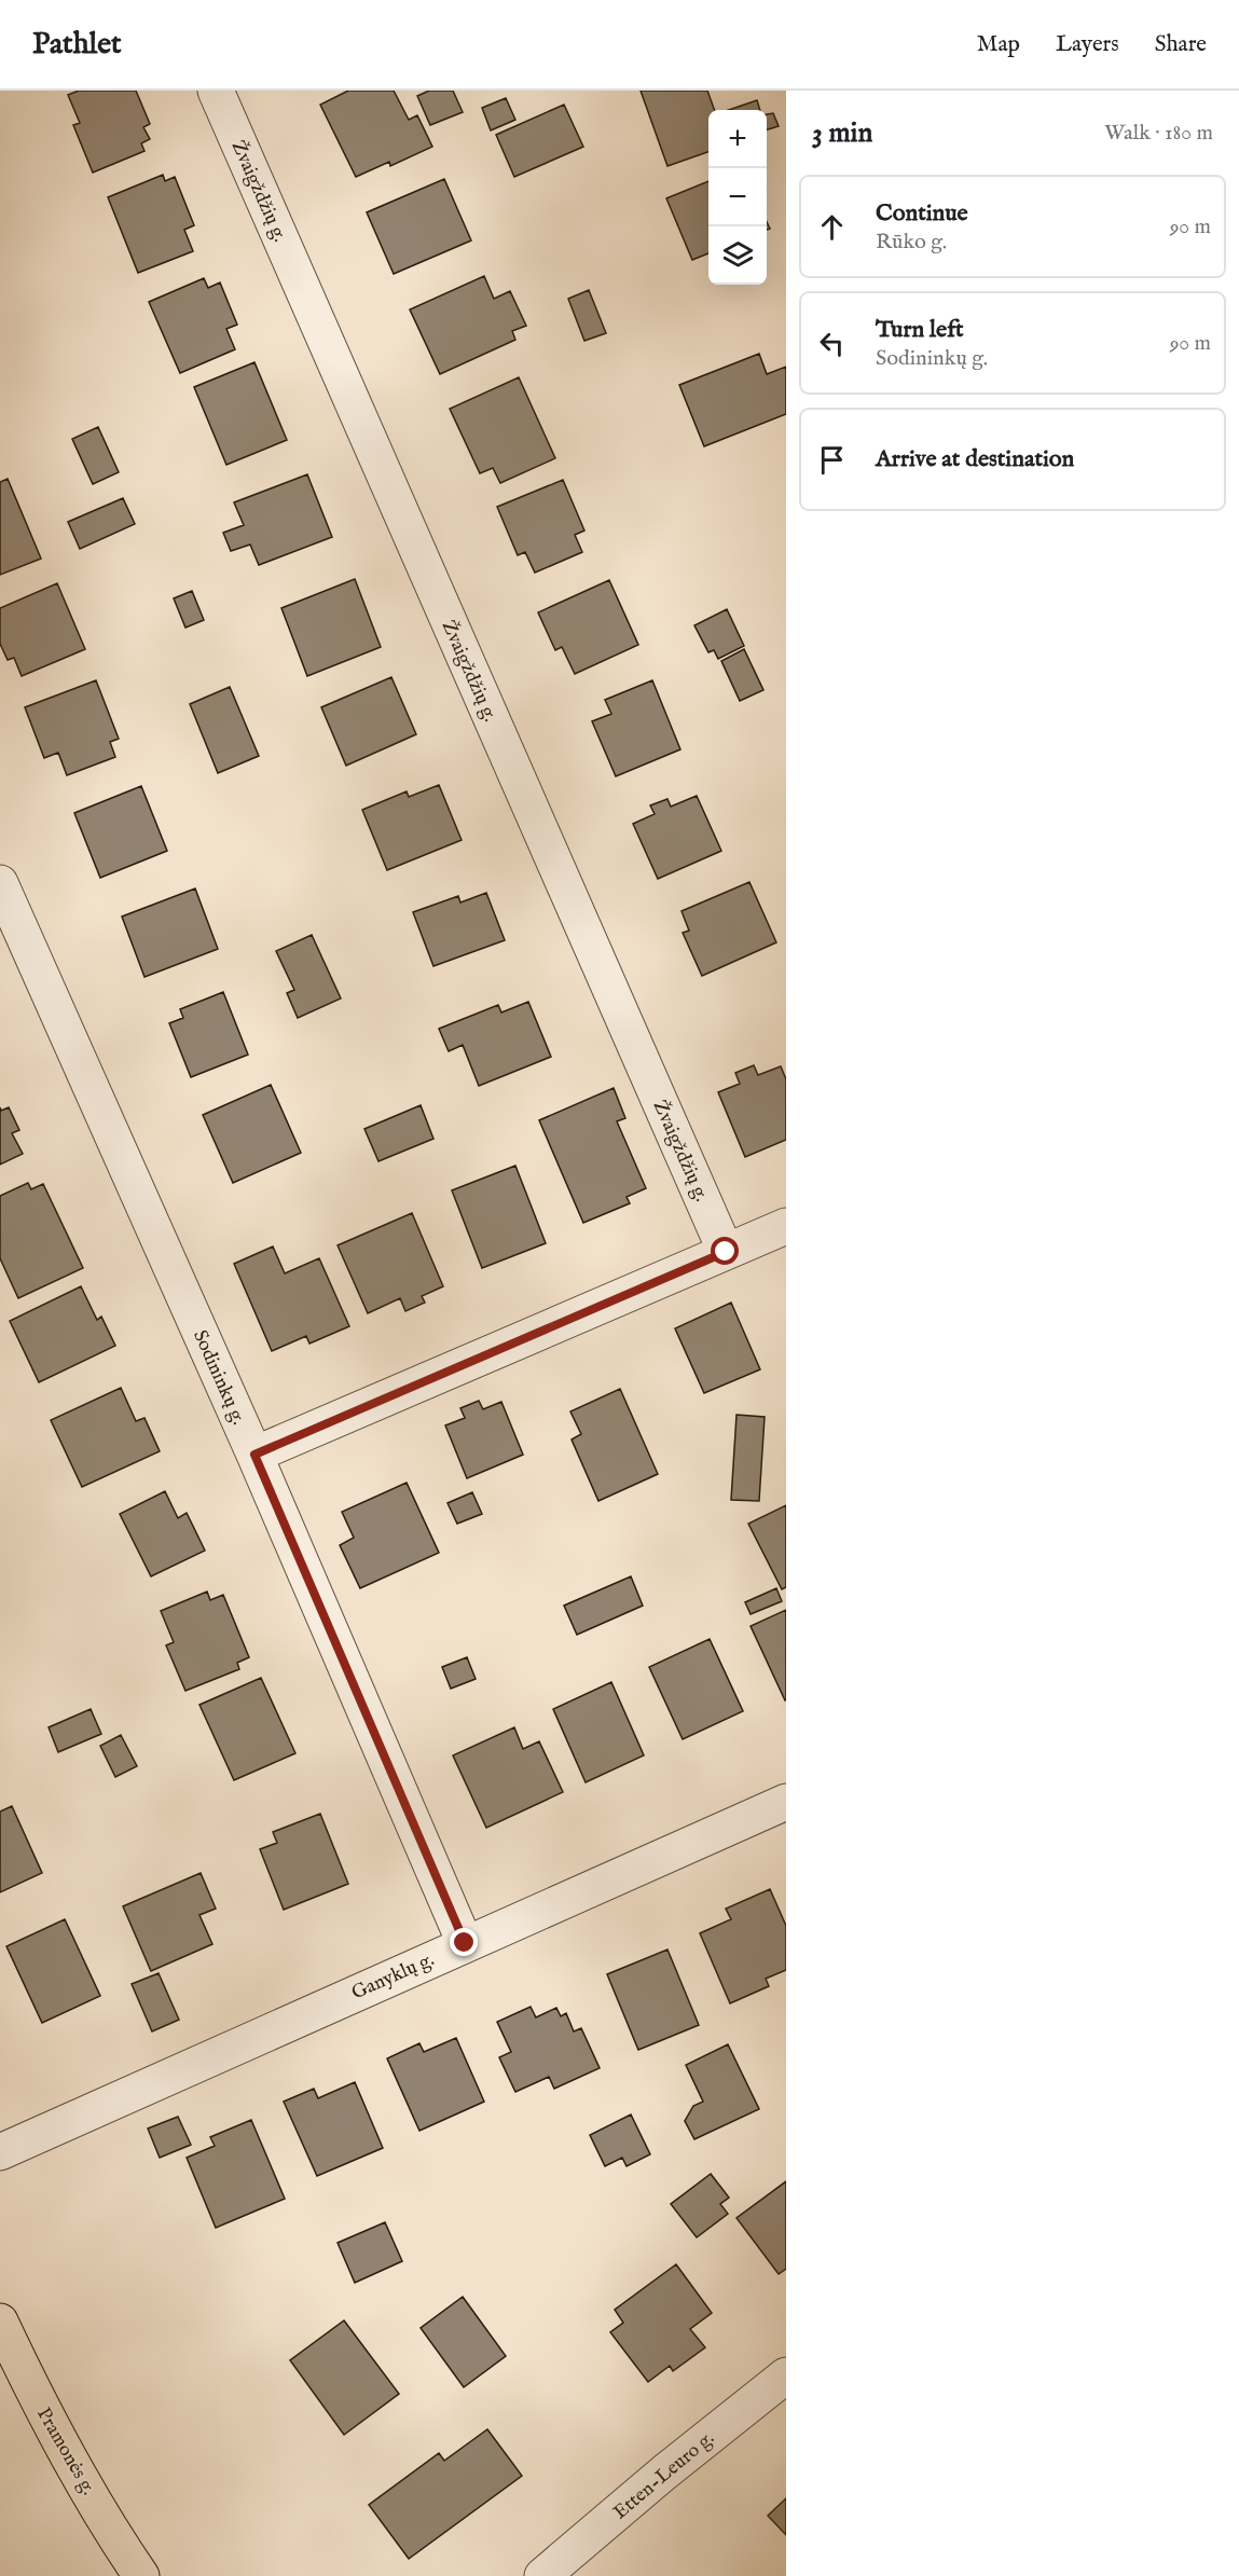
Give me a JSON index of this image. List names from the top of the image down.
{
  "streets": {
    "main road": ["Pramonės g."],
    "street": [
      "Žvaigždžių g.",
      "Sodininkų g.",
      "Ganyklų g.",
      "Etten-Leuro g."
    ]
  },
  "crossings": [
    ["Sodininkų g.", "Ganyklų g."]
  ],
  "page": {
    "header": "Pathlet",
    "nav": ["Map", "Layers", "Share"],
    "heading": ["3 min", "Walk · 180 m"],
    "map_buttons": ["+", "−"],
    "list": [
      ["Continue", "Rūko g.", "90 m"],
      ["Turn left", "Sodininkų g.", "90 m"],
      "Arrive at destination"
    ]
  }
}
